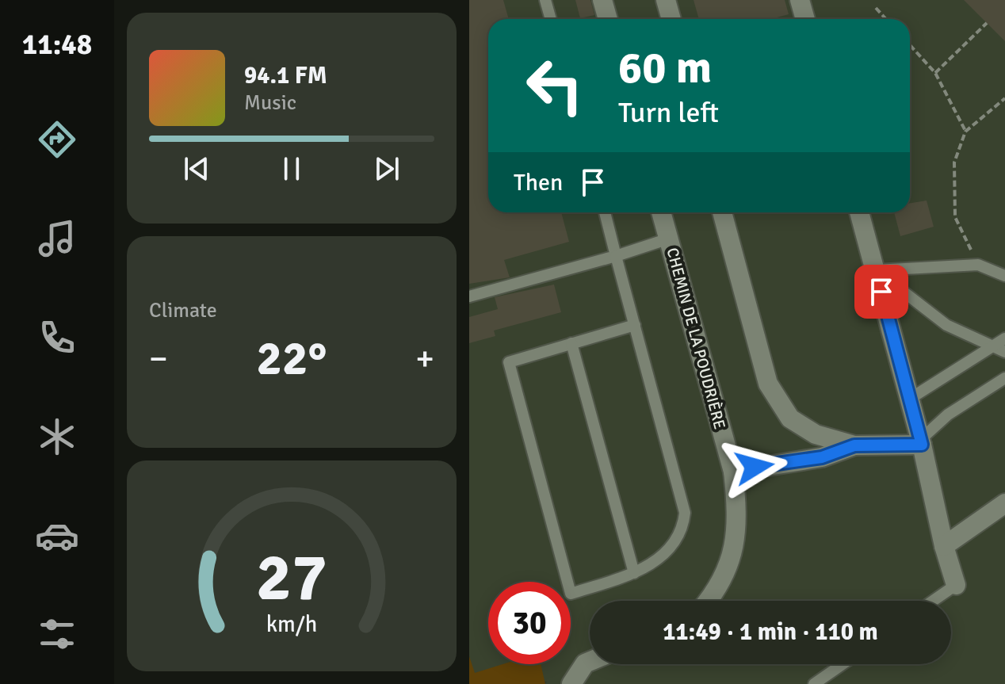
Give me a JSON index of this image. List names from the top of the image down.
{
  "streets": {
    "street": ["CHEMIN DE LA POUDRIÈRE"]
  },
  "page": {
    "tabs": "11:48",
    "turn": ["60 m", "Turn left"],
    "song": ["94.1 FM", "Music"],
    "then": "Then",
    "tile": "Climate",
    "heat": ["−", "22°", "+"],
    "limit": "30",
    "trip": "11:49 · 1 min · 110 m",
    "gauge": ["27", "km/h"]
  }
}
